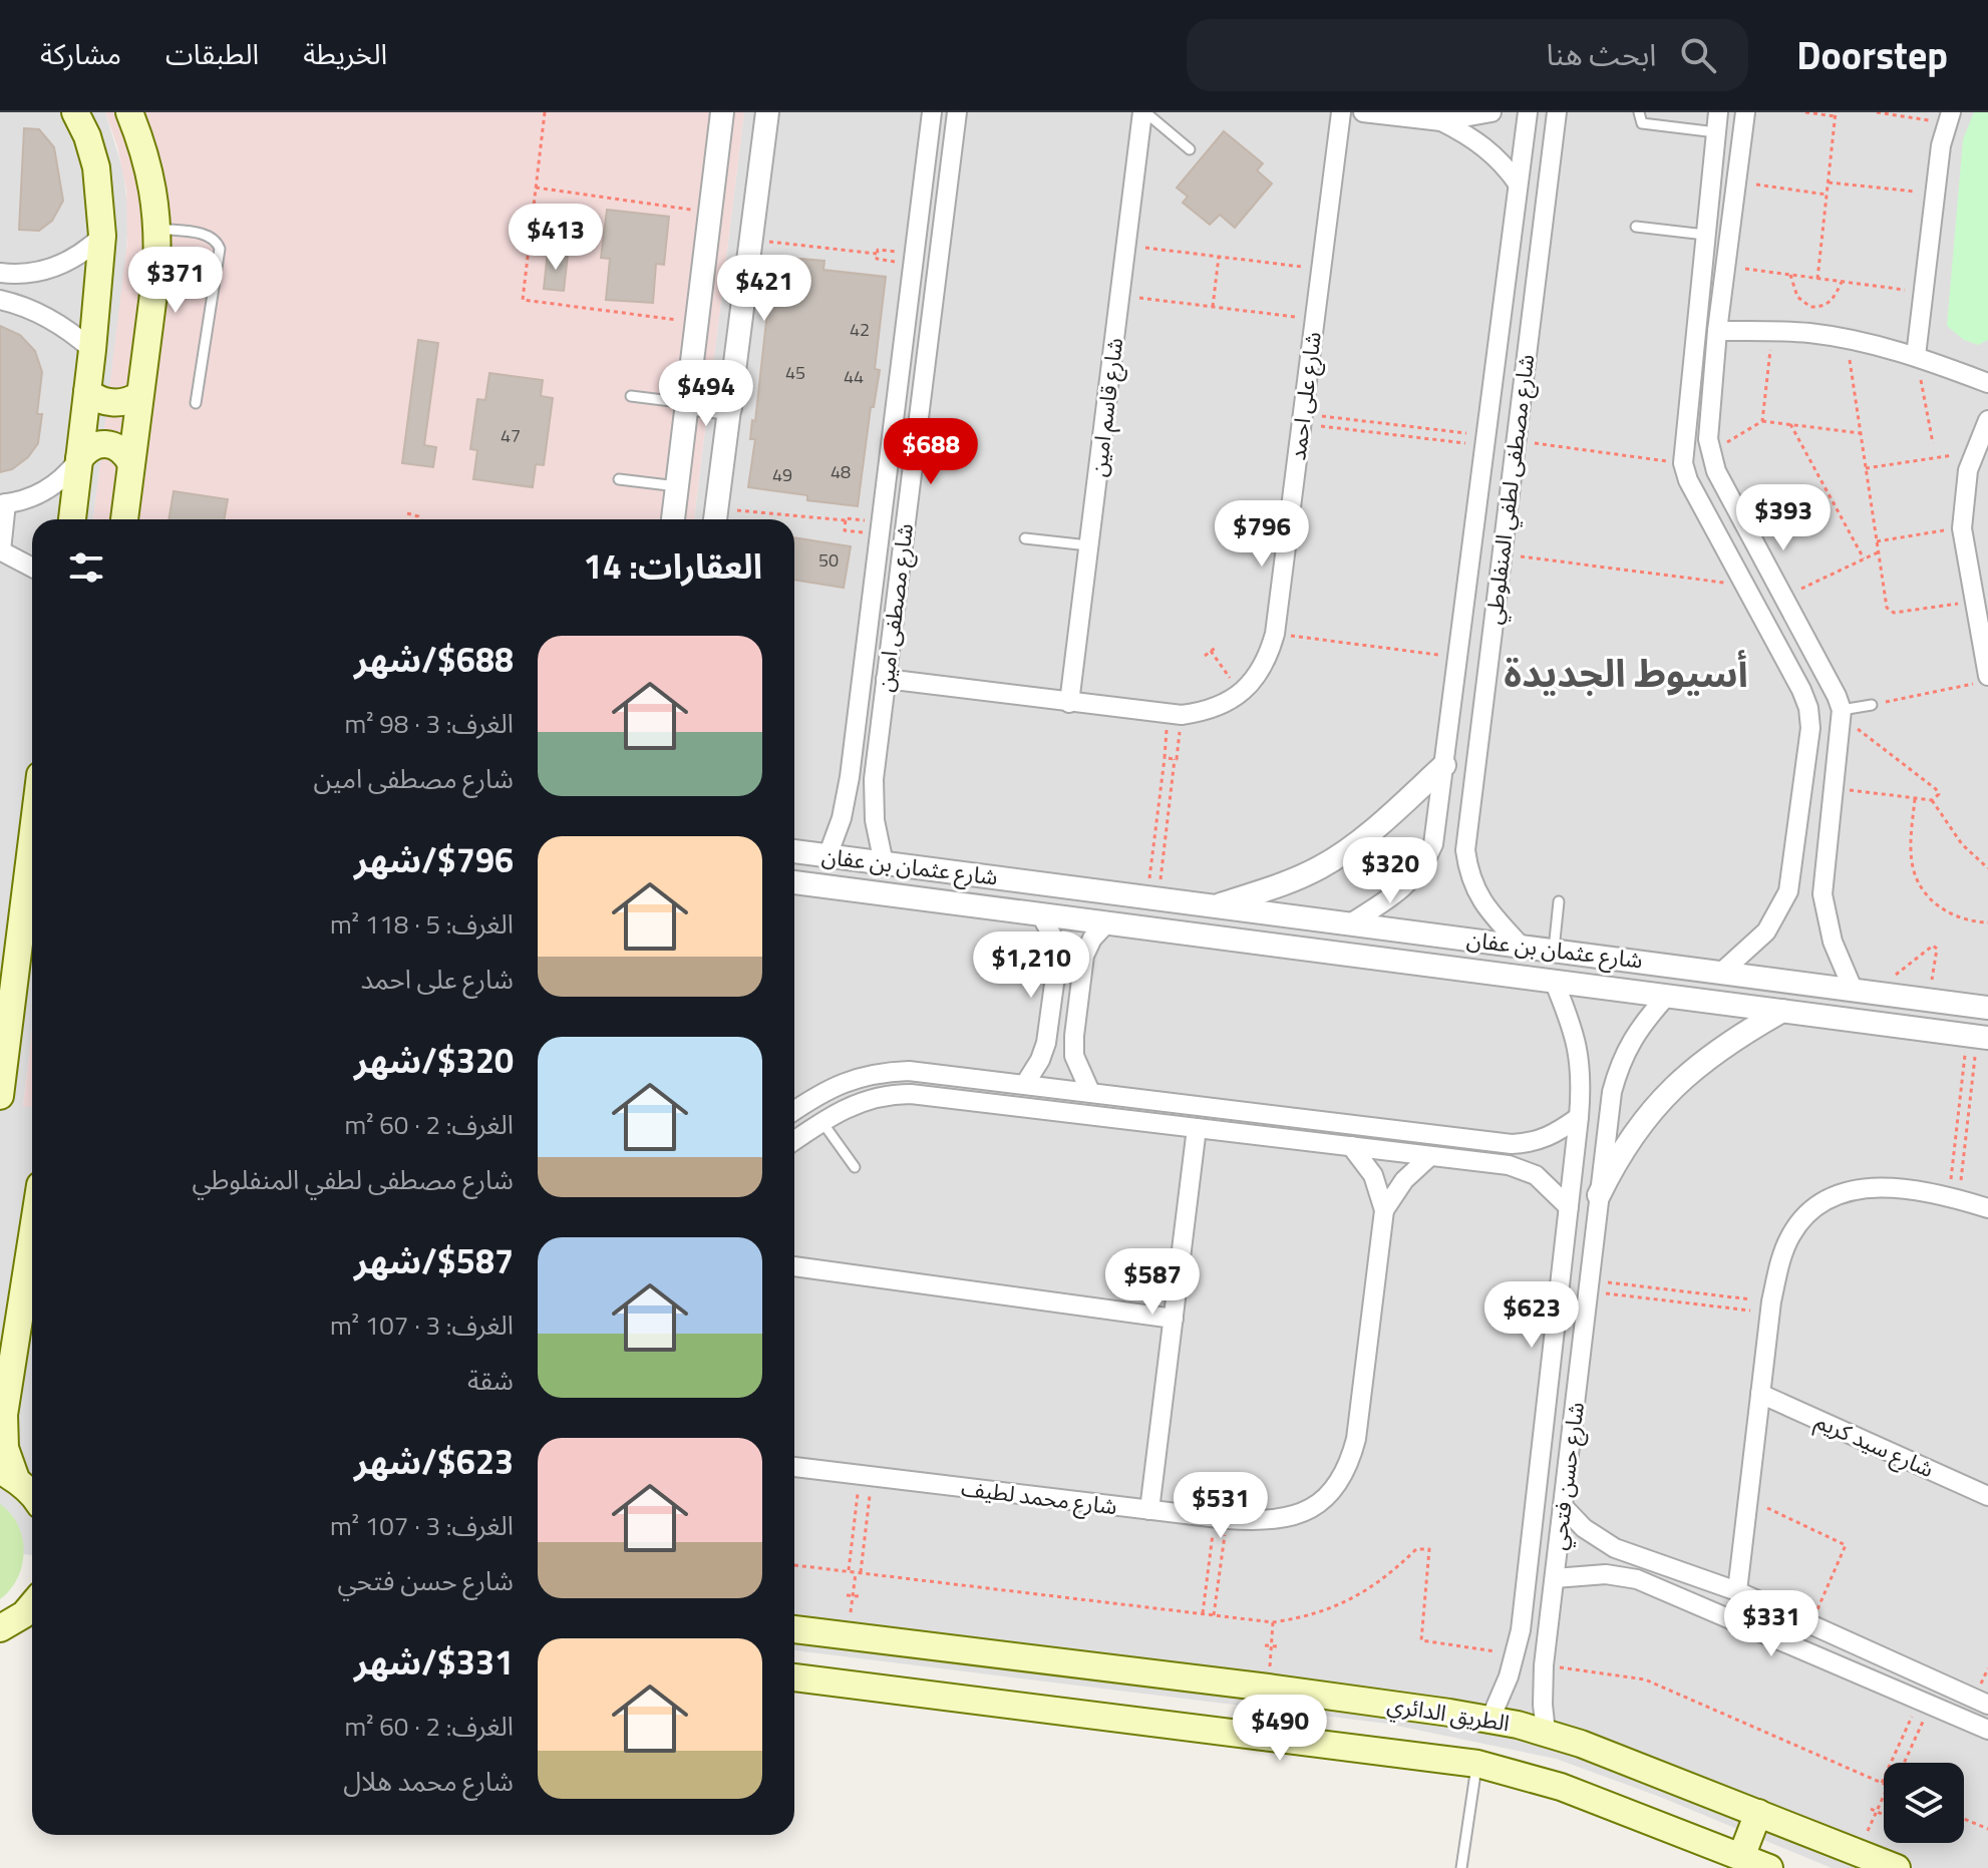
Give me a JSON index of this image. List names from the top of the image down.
{
  "streets": {
    "main road": ["الطريق الدائري"],
    "street": [
      "شارع على احمد",
      "شارع قاسم امين",
      "شارع مصطفى لطفي المنفلوطي",
      "شارع مصطفى امين",
      "شارع عثمان بن عفان",
      "شارع سيد كريم",
      "شارع حسن فتحي",
      "شارع محمد لطيف"
    ]
  },
  "crossings": [
    ["شارع على احمد", "شارع قاسم امين"],
    ["شارع على احمد", "شارع مصطفى امين"],
    ["شارع مصطفى لطفي المنفلوطي", "شارع عثمان بن عفان"],
    ["شارع مصطفى امين", "شارع عثمان بن عفان"],
    ["شارع عثمان بن عفان", "شارع حسن فتحي"],
    ["شارع حسن فتحي", "الطريق الدائري"]
  ],
  "districts": ["أسيوط الجديدة"],
  "house_numbers": [
    "42",
    "45",
    "44",
    "47",
    "48",
    "49",
    "50"
  ],
  "page": {
    "header": "Doorstep",
    "search": "ابحث هنا",
    "nav": ["الخريطة", "الطبقات", "مشاركة"],
    "price": [
      "$413",
      "$371",
      "$421",
      "$494",
      "$688",
      "$393",
      "$796",
      "$320",
      "$1,210",
      "$587",
      "$623",
      "$531",
      "$331",
      "$490"
    ],
    "heading": "العقارات: 14",
    "list": [
      {
        "name": "$688/شهر",
        "note": "الغرف: 3 · 98 m² · شارع مصطفى امين"
      },
      {
        "name": "$796/شهر",
        "note": "الغرف: 5 · 118 m² · شارع على احمد"
      },
      {
        "name": "$320/شهر",
        "note": "الغرف: 2 · 60 m² · شارع مصطفى لطفي المنفلوطي"
      },
      {
        "name": "$587/شهر",
        "note": "الغرف: 3 · 107 m² · شقة"
      },
      {
        "name": "$623/شهر",
        "note": "الغرف: 3 · 107 m² · شارع حسن فتحي"
      },
      {
        "name": "$331/شهر",
        "note": "الغرف: 2 · 60 m² · شارع محمد هلال"
      }
    ]
  }
}
